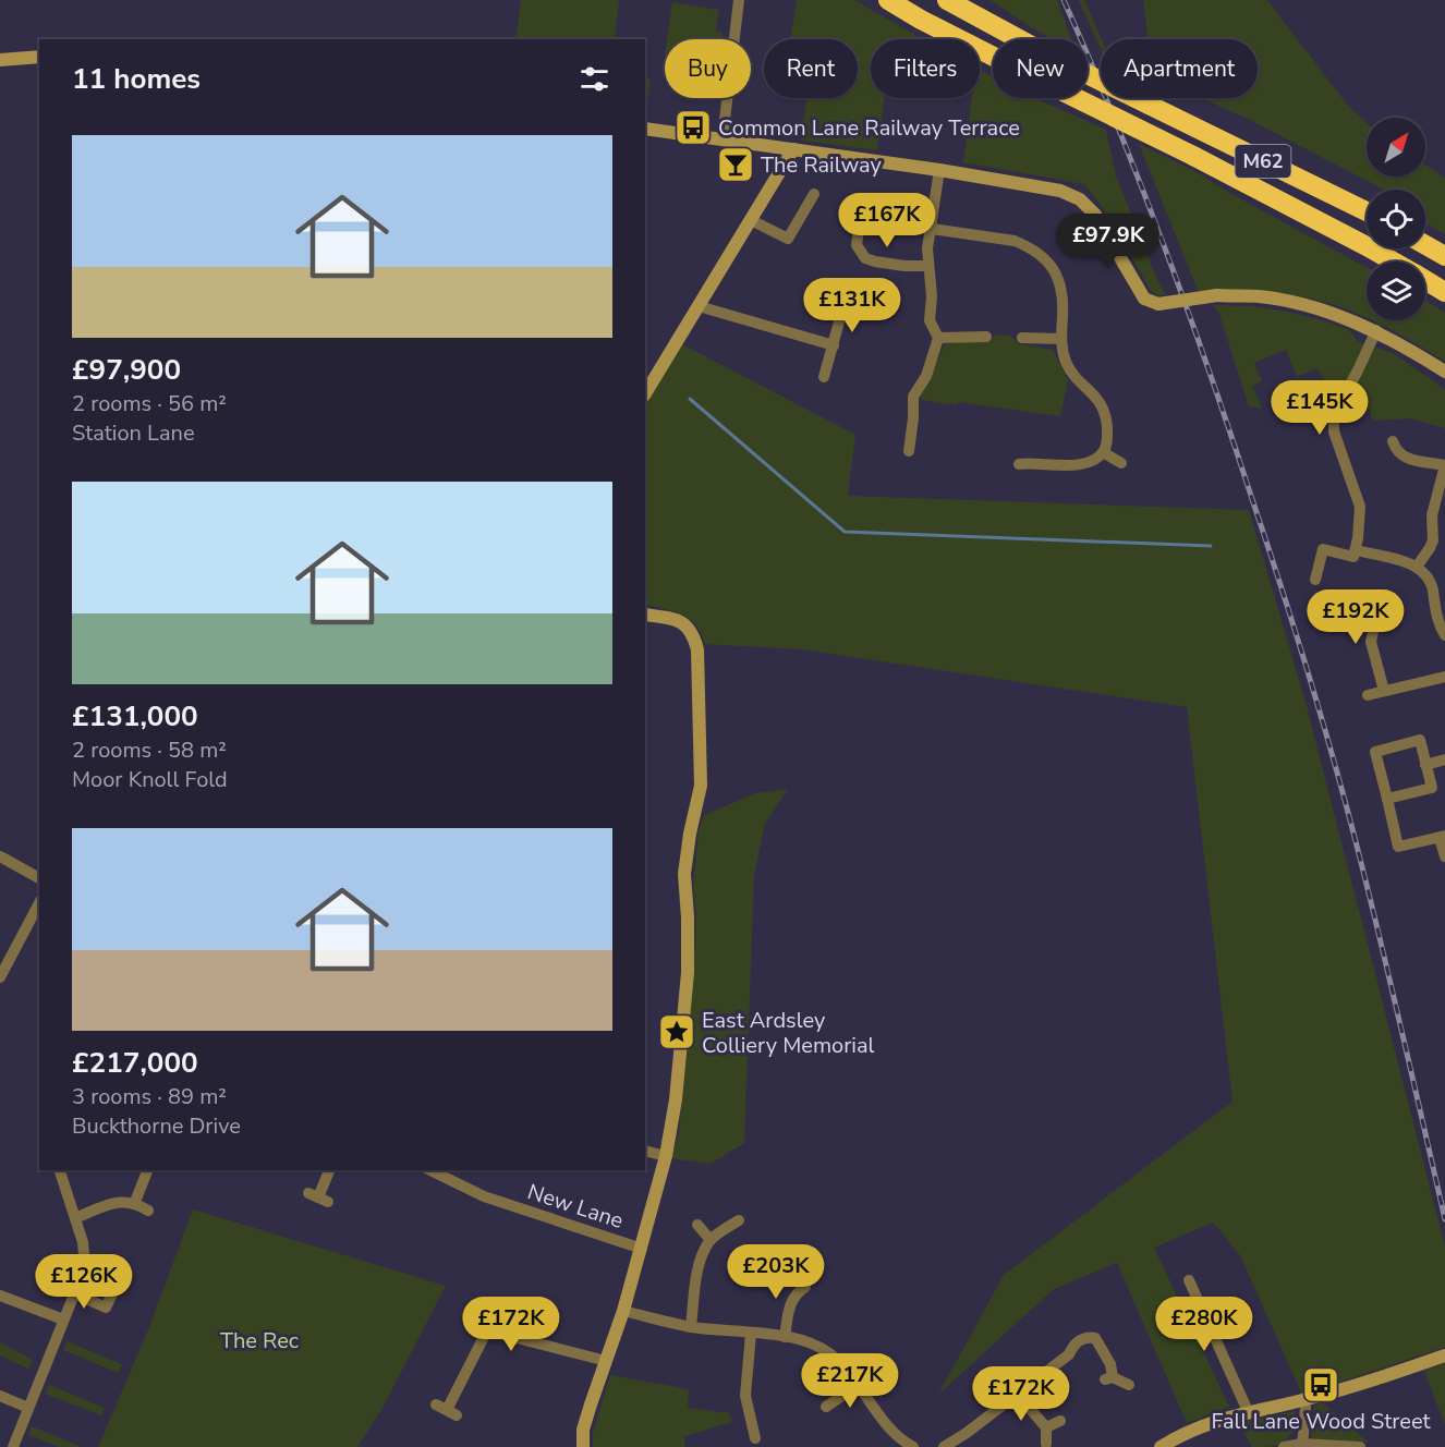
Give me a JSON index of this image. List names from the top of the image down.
{
  "streets": {
    "highway": ["M62"],
    "street": ["New Lane"]
  },
  "parks": ["The Rec"],
  "places": {
    "bus stop": ["Common Lane Railway Terrace", "Fall Lane Wood Street"],
    "bar": ["The Railway"],
    "place": ["East Ardsley Colliery Memorial"]
  },
  "north": "top right",
  "page": {
    "chip": [
      "Buy",
      "Rent",
      "Filters",
      "New",
      "Apartment"
    ],
    "heading": "11 homes",
    "list": [
      {
        "name": "£97,900",
        "note": "2 rooms · 56 m² · Station Lane"
      },
      {
        "name": "£131,000",
        "note": "2 rooms · 58 m² · Moor Knoll Fold"
      },
      {
        "name": "£217,000",
        "note": "3 rooms · 89 m² · Buckthorne Drive"
      }
    ],
    "price": [
      "£167K",
      "£97.9K",
      "£131K",
      "£145K",
      "£192K",
      "£203K",
      "£126K",
      "£172K",
      "£280K",
      "£217K",
      "£172K"
    ]
  }
}
